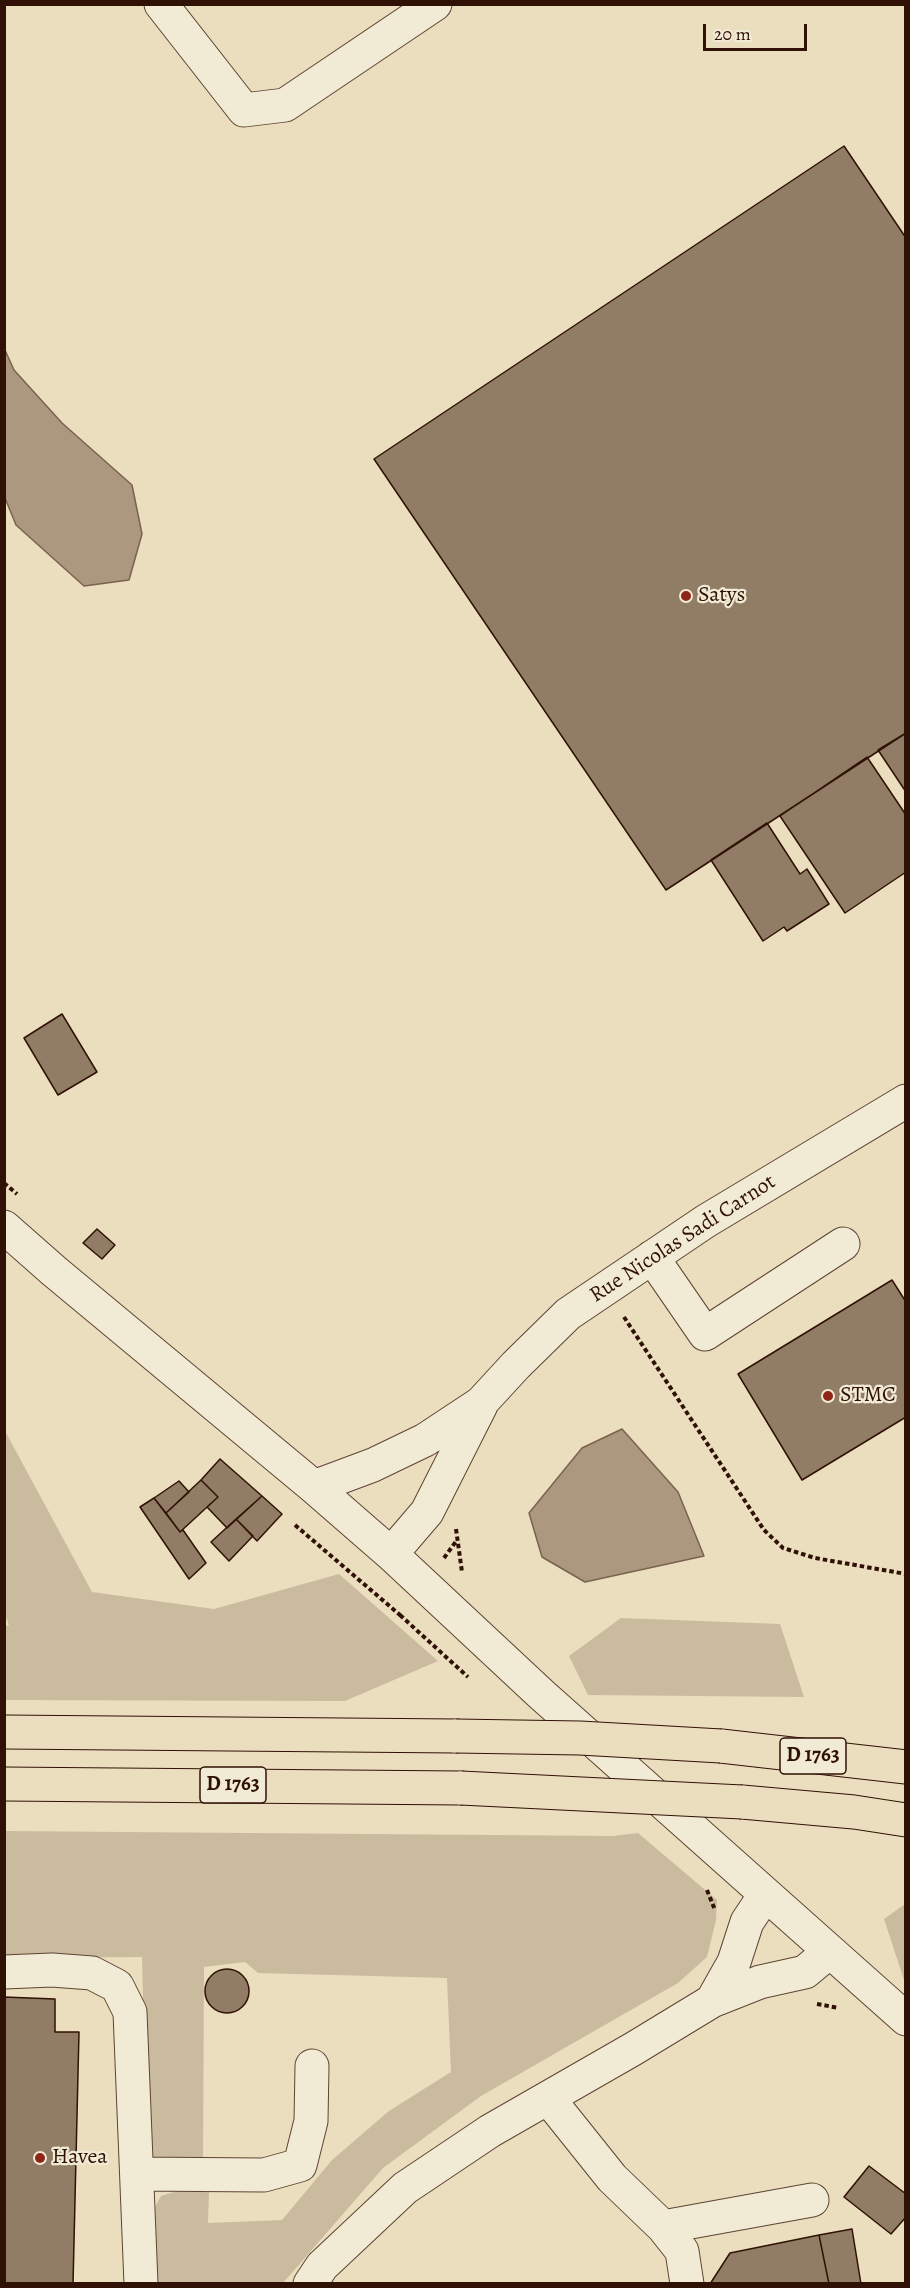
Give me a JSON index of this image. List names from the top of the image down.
{
  "streets": {
    "highway": ["D 1763"],
    "street": ["Rue Nicolas Sadi Carnot"]
  },
  "places": ["Satys", "STMC", "Havea"],
  "scale_bar": "20 m"
}
